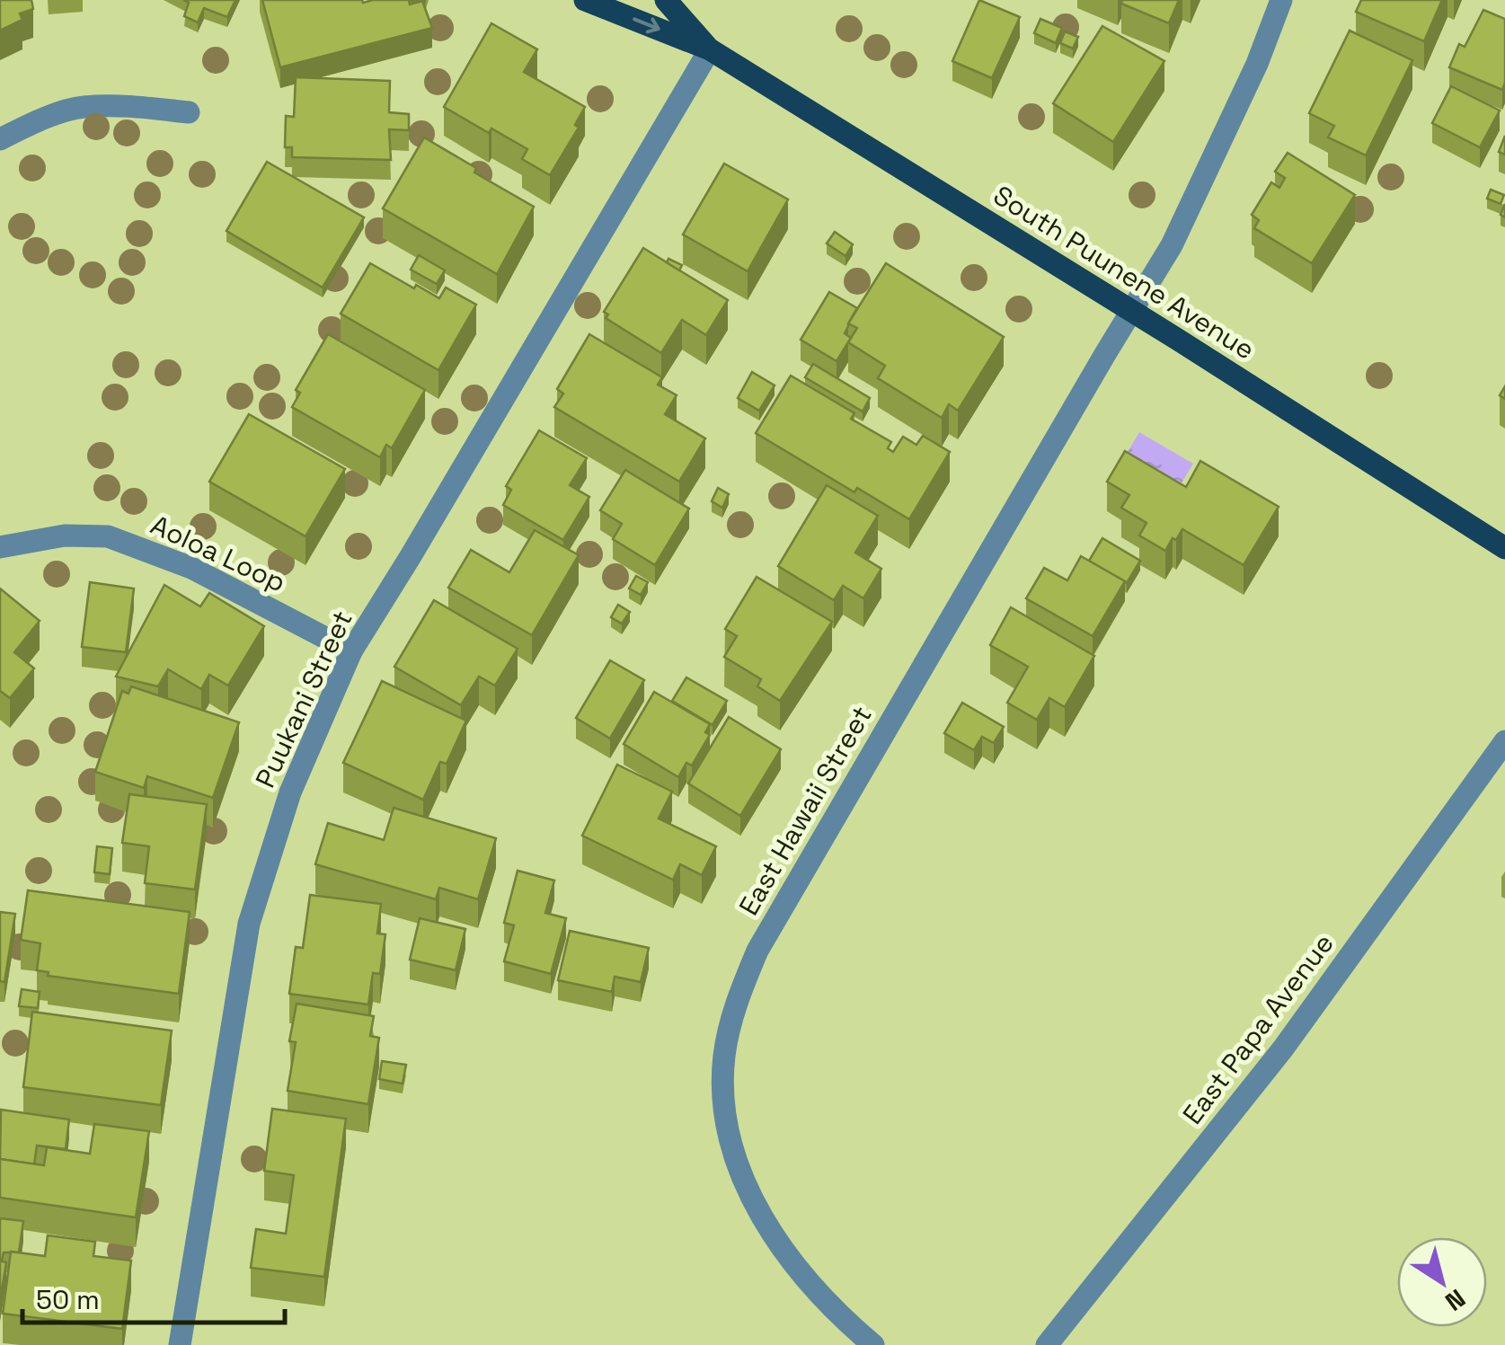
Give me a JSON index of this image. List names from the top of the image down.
{
  "streets": {
    "main road": ["South Puunene Avenue"],
    "street": [
      "Aoloa Loop",
      "Puukani Street",
      "East Hawaii Street",
      "East Papa Avenue"
    ]
  },
  "crossings": [
    ["South Puunene Avenue", "Puukani Street"],
    ["South Puunene Avenue", "East Hawaii Street"],
    ["Aoloa Loop", "Puukani Street"]
  ],
  "scale_bar": "50 m",
  "north": "bottom right"
}
